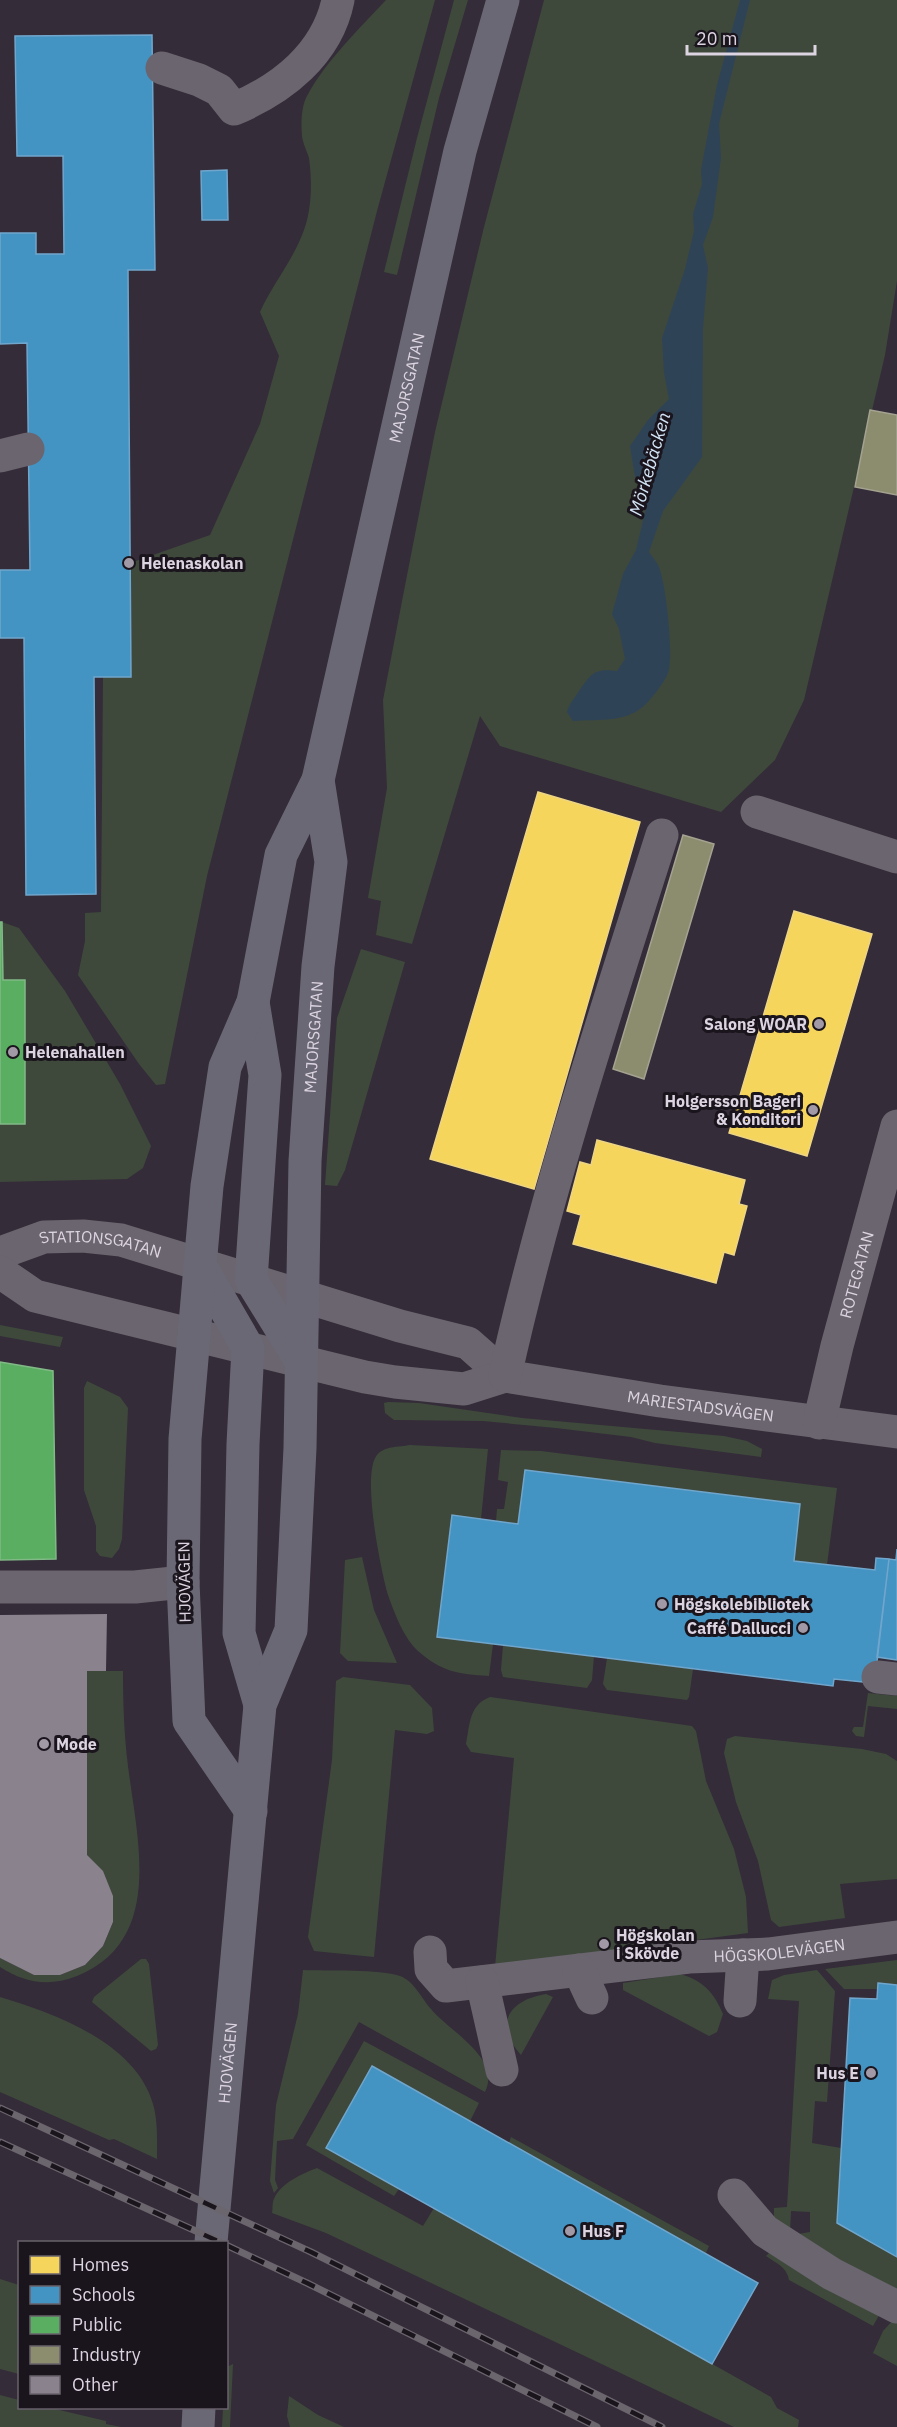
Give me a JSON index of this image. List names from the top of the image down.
{
  "streets": {
    "main road": ["MAJORSGATAN", "HJOVÄGEN"],
    "street": [
      "STATIONSGATAN",
      "ROTEGATAN",
      "MARIESTADSVÄGEN",
      "HÖGSKOLEVÄGEN"
    ]
  },
  "crossings": [
    ["MAJORSGATAN", "STATIONSGATAN"],
    ["MAJORSGATAN", "MARIESTADSVÄGEN"],
    ["MAJORSGATAN", "HJOVÄGEN"],
    ["STATIONSGATAN", "HJOVÄGEN"],
    ["ROTEGATAN", "MARIESTADSVÄGEN"],
    ["MARIESTADSVÄGEN", "HJOVÄGEN"]
  ],
  "water": ["Mörkebäcken"],
  "places": [
    "Helenaskolan",
    "Salong WOAR",
    "Helenahallen",
    "Holgersson Bageri & Konditori",
    "Högskolebibliotek",
    "Caffé Dallucci",
    "Mode",
    "Högskolan i Skövde",
    "Hus E",
    "Hus F"
  ],
  "legend": [
    "Homes",
    "Schools",
    "Public",
    "Industry",
    "Other"
  ],
  "scale_bar": "20 m"
}
